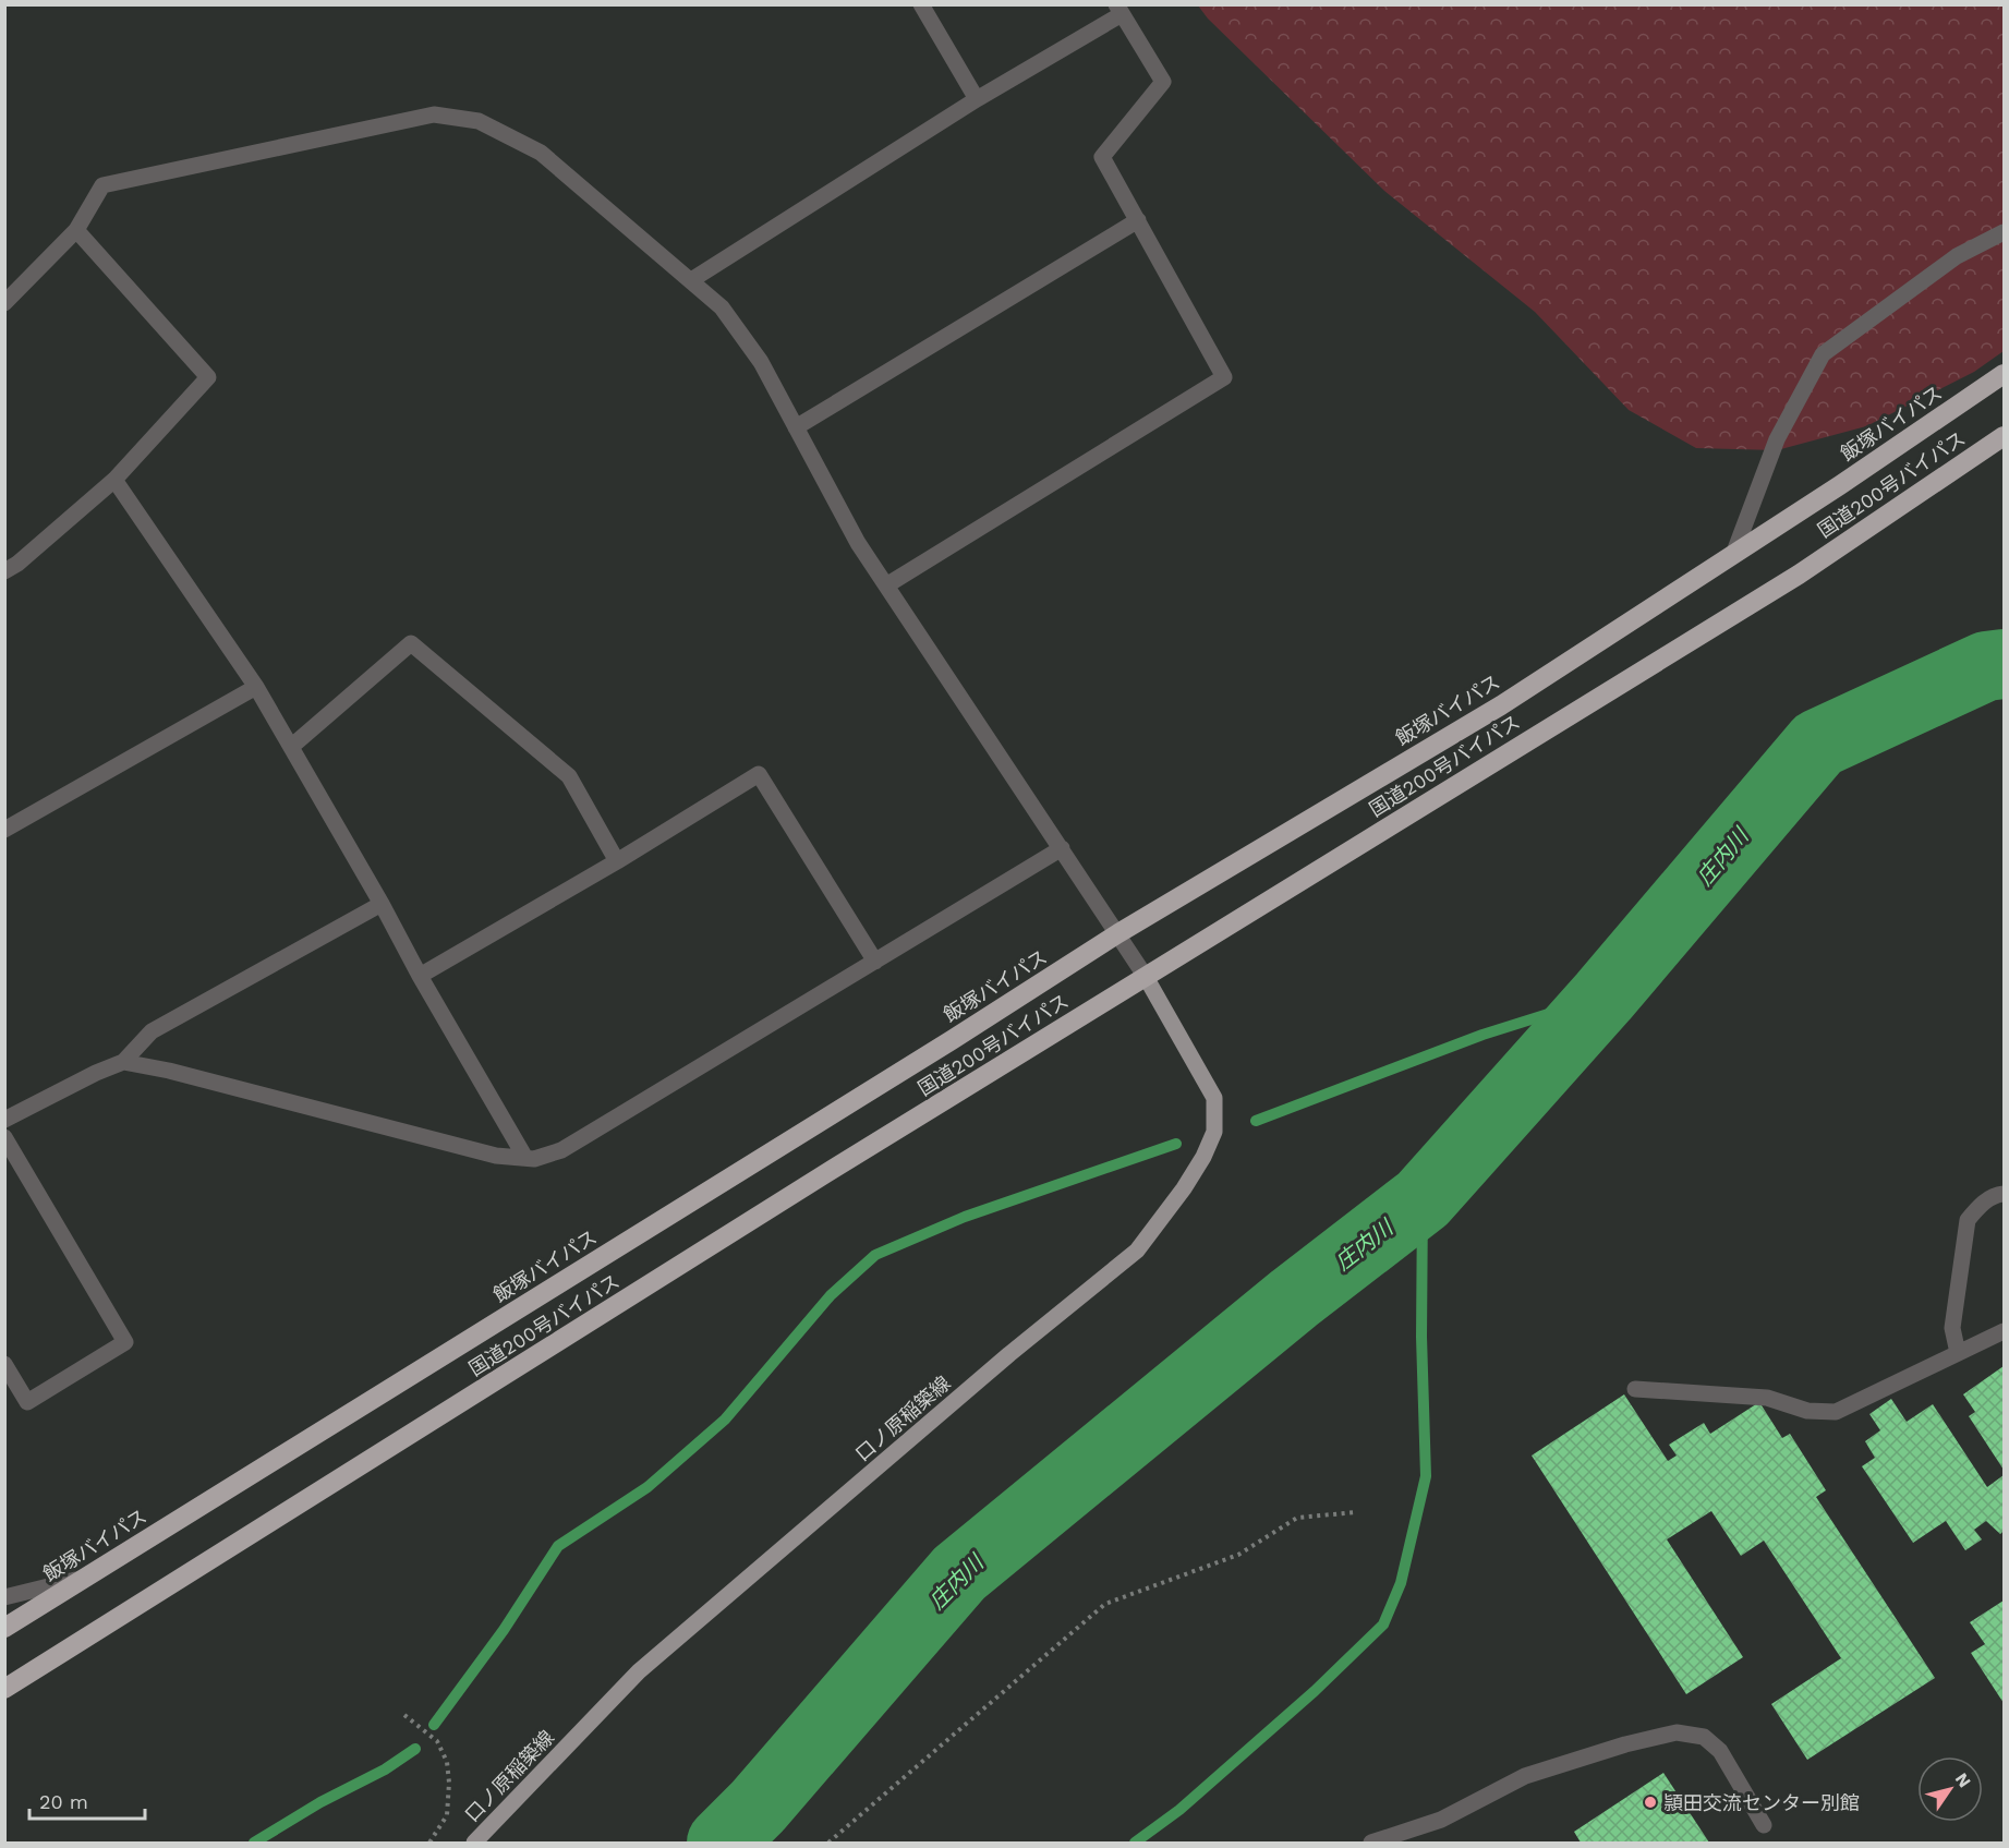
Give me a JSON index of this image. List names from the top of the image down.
{
  "streets": {
    "highway": ["飯塚バイパス", "国道200号バイパス"],
    "main road": ["口ノ原稲築線"]
  },
  "crossings": [
    ["国道200号バイパス", "口ノ原稲築線"]
  ],
  "water": ["庄内川"],
  "places": ["頴田交流センター別館"],
  "scale_bar": "20 m",
  "north": "top right"
}
